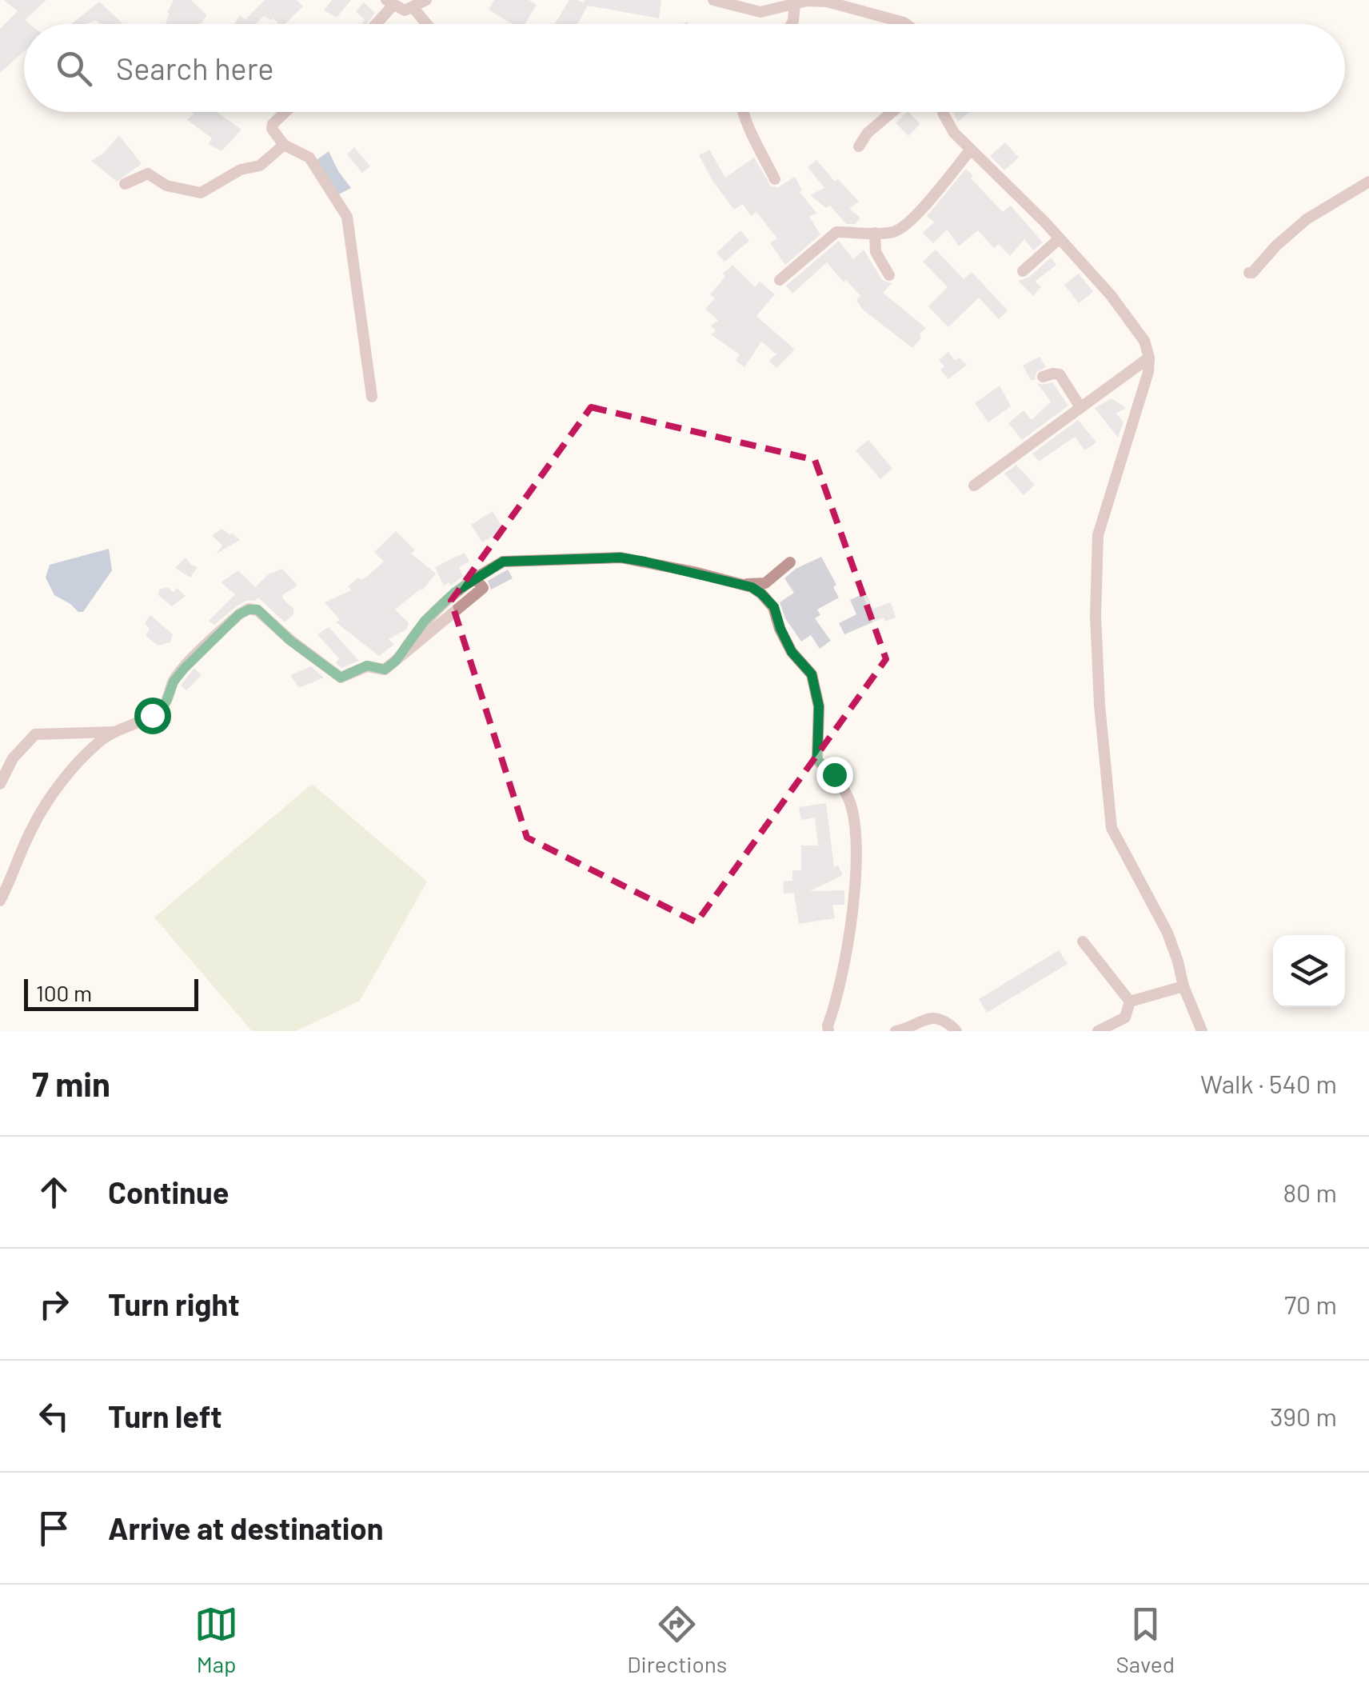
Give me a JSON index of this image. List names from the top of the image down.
{
  "scale_bar": "100 m",
  "page": {
    "search": "Search here",
    "scale": "100 m",
    "heading": ["7 min", "Walk · 540 m"],
    "list": [
      ["Continue", "80 m"],
      ["Turn right", "70 m"],
      ["Turn left", "390 m"],
      "Arrive at destination"
    ],
    "nav": ["Map", "Directions", "Saved"]
  }
}
